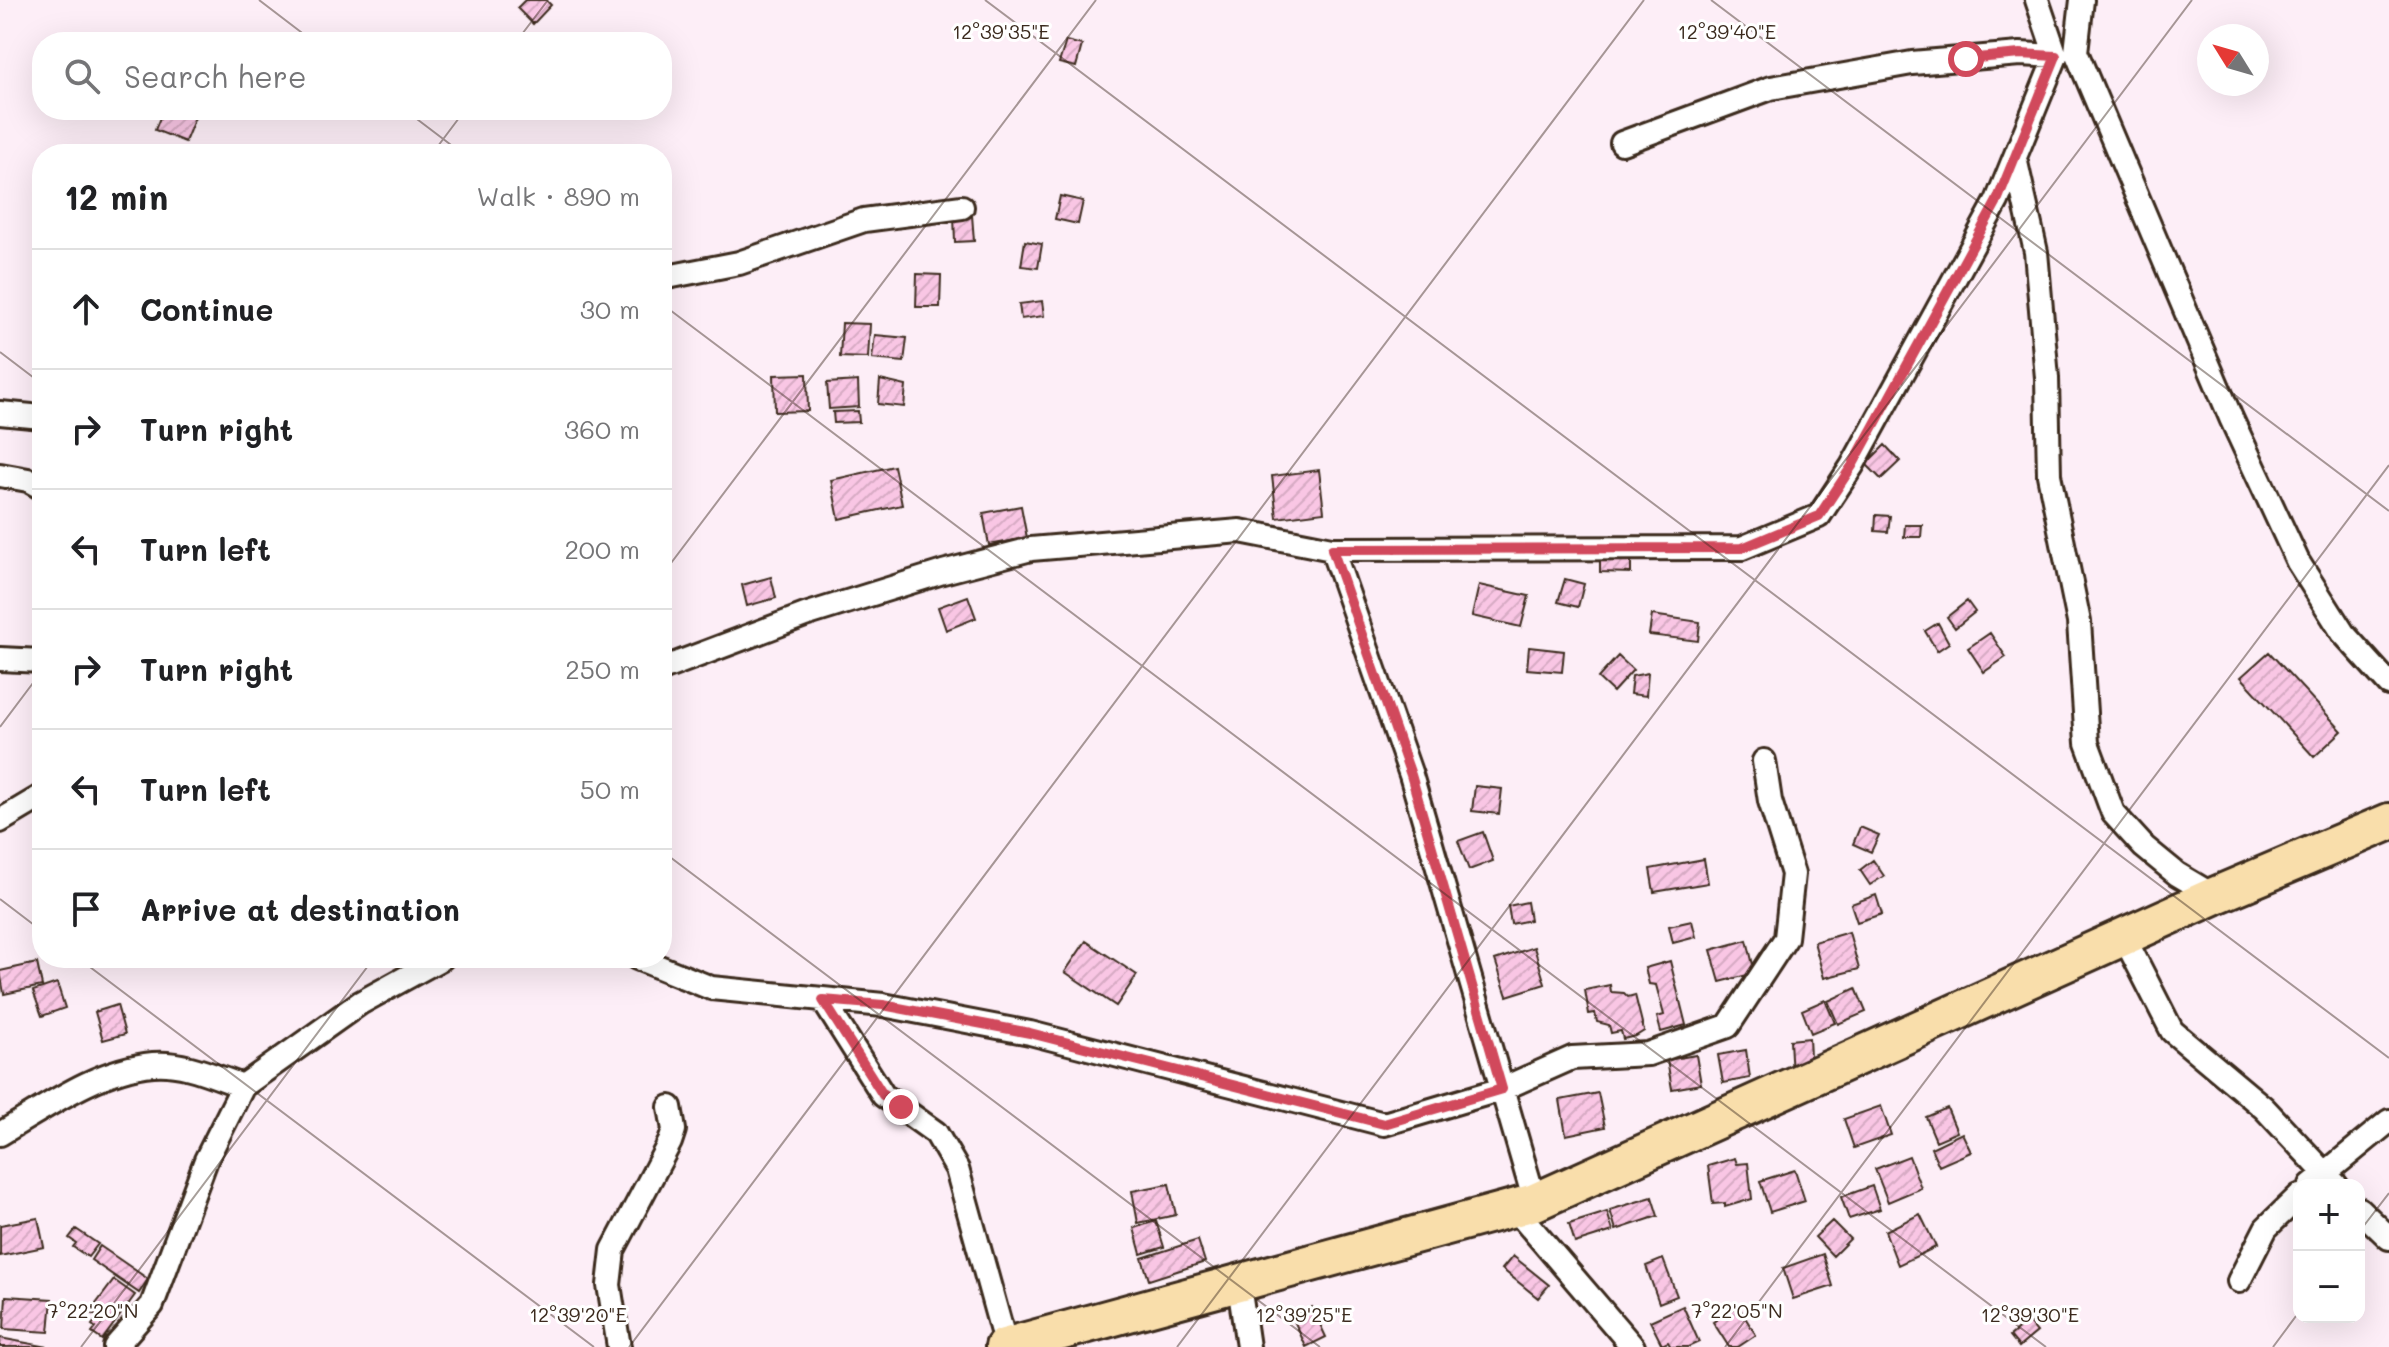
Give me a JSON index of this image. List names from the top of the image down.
{
  "north": "top left",
  "page": {
    "search": "Search here",
    "heading": ["12 min", "Walk · 890 m"],
    "list": [
      ["Continue", "30 m"],
      ["Turn right", "360 m"],
      ["Turn left", "200 m"],
      ["Turn right", "250 m"],
      ["Turn left", "50 m"],
      "Arrive at destination"
    ],
    "map_buttons": ["+", "−"]
  },
  "coordinates": [
    "12°39'35\"E",
    "12°39'40\"E",
    "7°22'20\"N",
    "7°22'05\"N",
    "12°39'20\"E",
    "12°39'25\"E",
    "12°39'30\"E"
  ]
}
